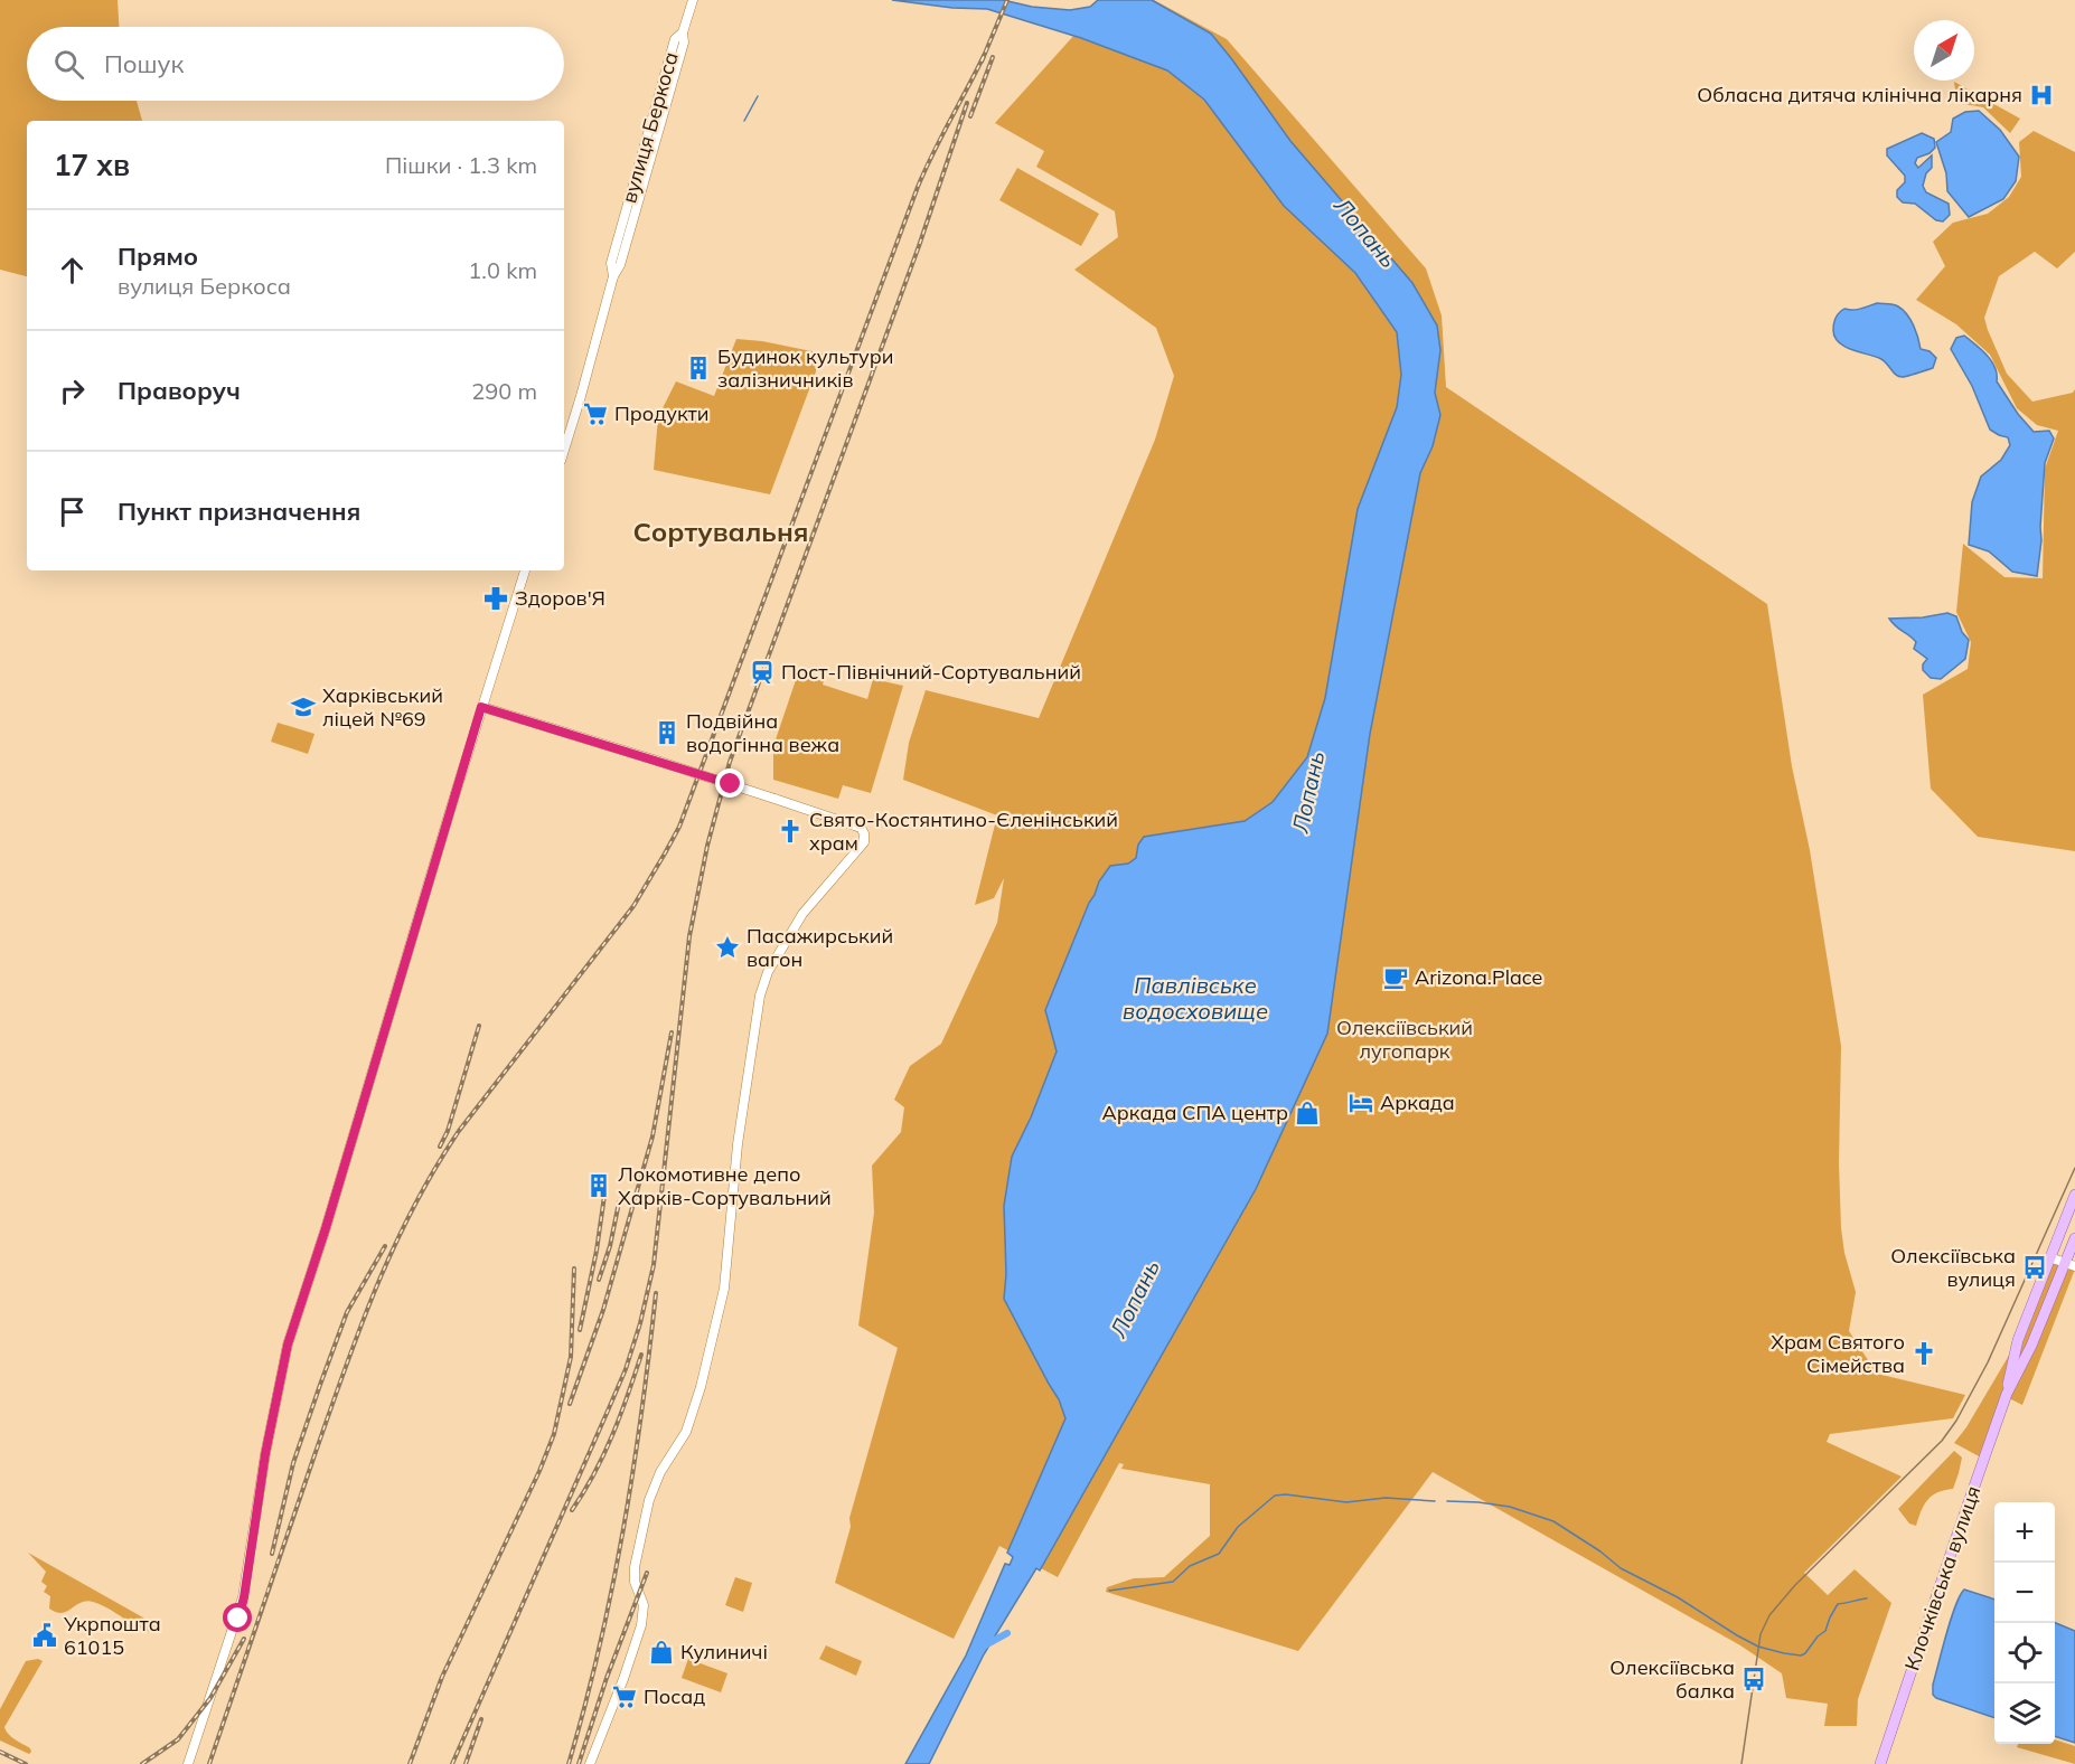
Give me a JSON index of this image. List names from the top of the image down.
{
  "streets": {
    "main road": ["Клочківська вулиця"],
    "street": ["вулиця Беркоса"]
  },
  "districts": ["Сортувальня"],
  "water": ["Лопань", "Павлівське водосховище"],
  "parks": ["Олексіївський лугопарк"],
  "places": {
    "hospital": ["Обласна дитяча клінічна лікарня"],
    "building": ["Будинок культури залізничників", "Подвійна водогінна вежа", "Локомотивне депо Харків-Сортувальний"],
    "supermarket": ["Продукти", "Посад"],
    "pharmacy": ["Здоров'Я"],
    "station": ["Пост-Північний-Сортувальний"],
    "school or university": ["Харківський ліцей №69"],
    "church": ["Свято-Костянтино-Єленінський храм", "Храм Святого Сімейства"],
    "place": ["Пасажирський вагон"],
    "cafe": ["Arizona.Place"],
    "hotel": ["Аркада"],
    "shop": ["Аркада СПА центр", "Кулиничі"],
    "bus stop": ["Олексіївська вулиця", "Олексіївська балка"],
    "public building": ["Укрпошта 61015"]
  },
  "north": "top right",
  "page": {
    "search": "Пошук",
    "heading": ["17 хв", "Пішки · 1.3 km"],
    "list": [
      ["Прямо", "вулиця Беркоса", "1.0 km"],
      ["Праворуч", "290 m"],
      "Пункт призначення"
    ],
    "map_buttons": ["+", "−"]
  }
}
